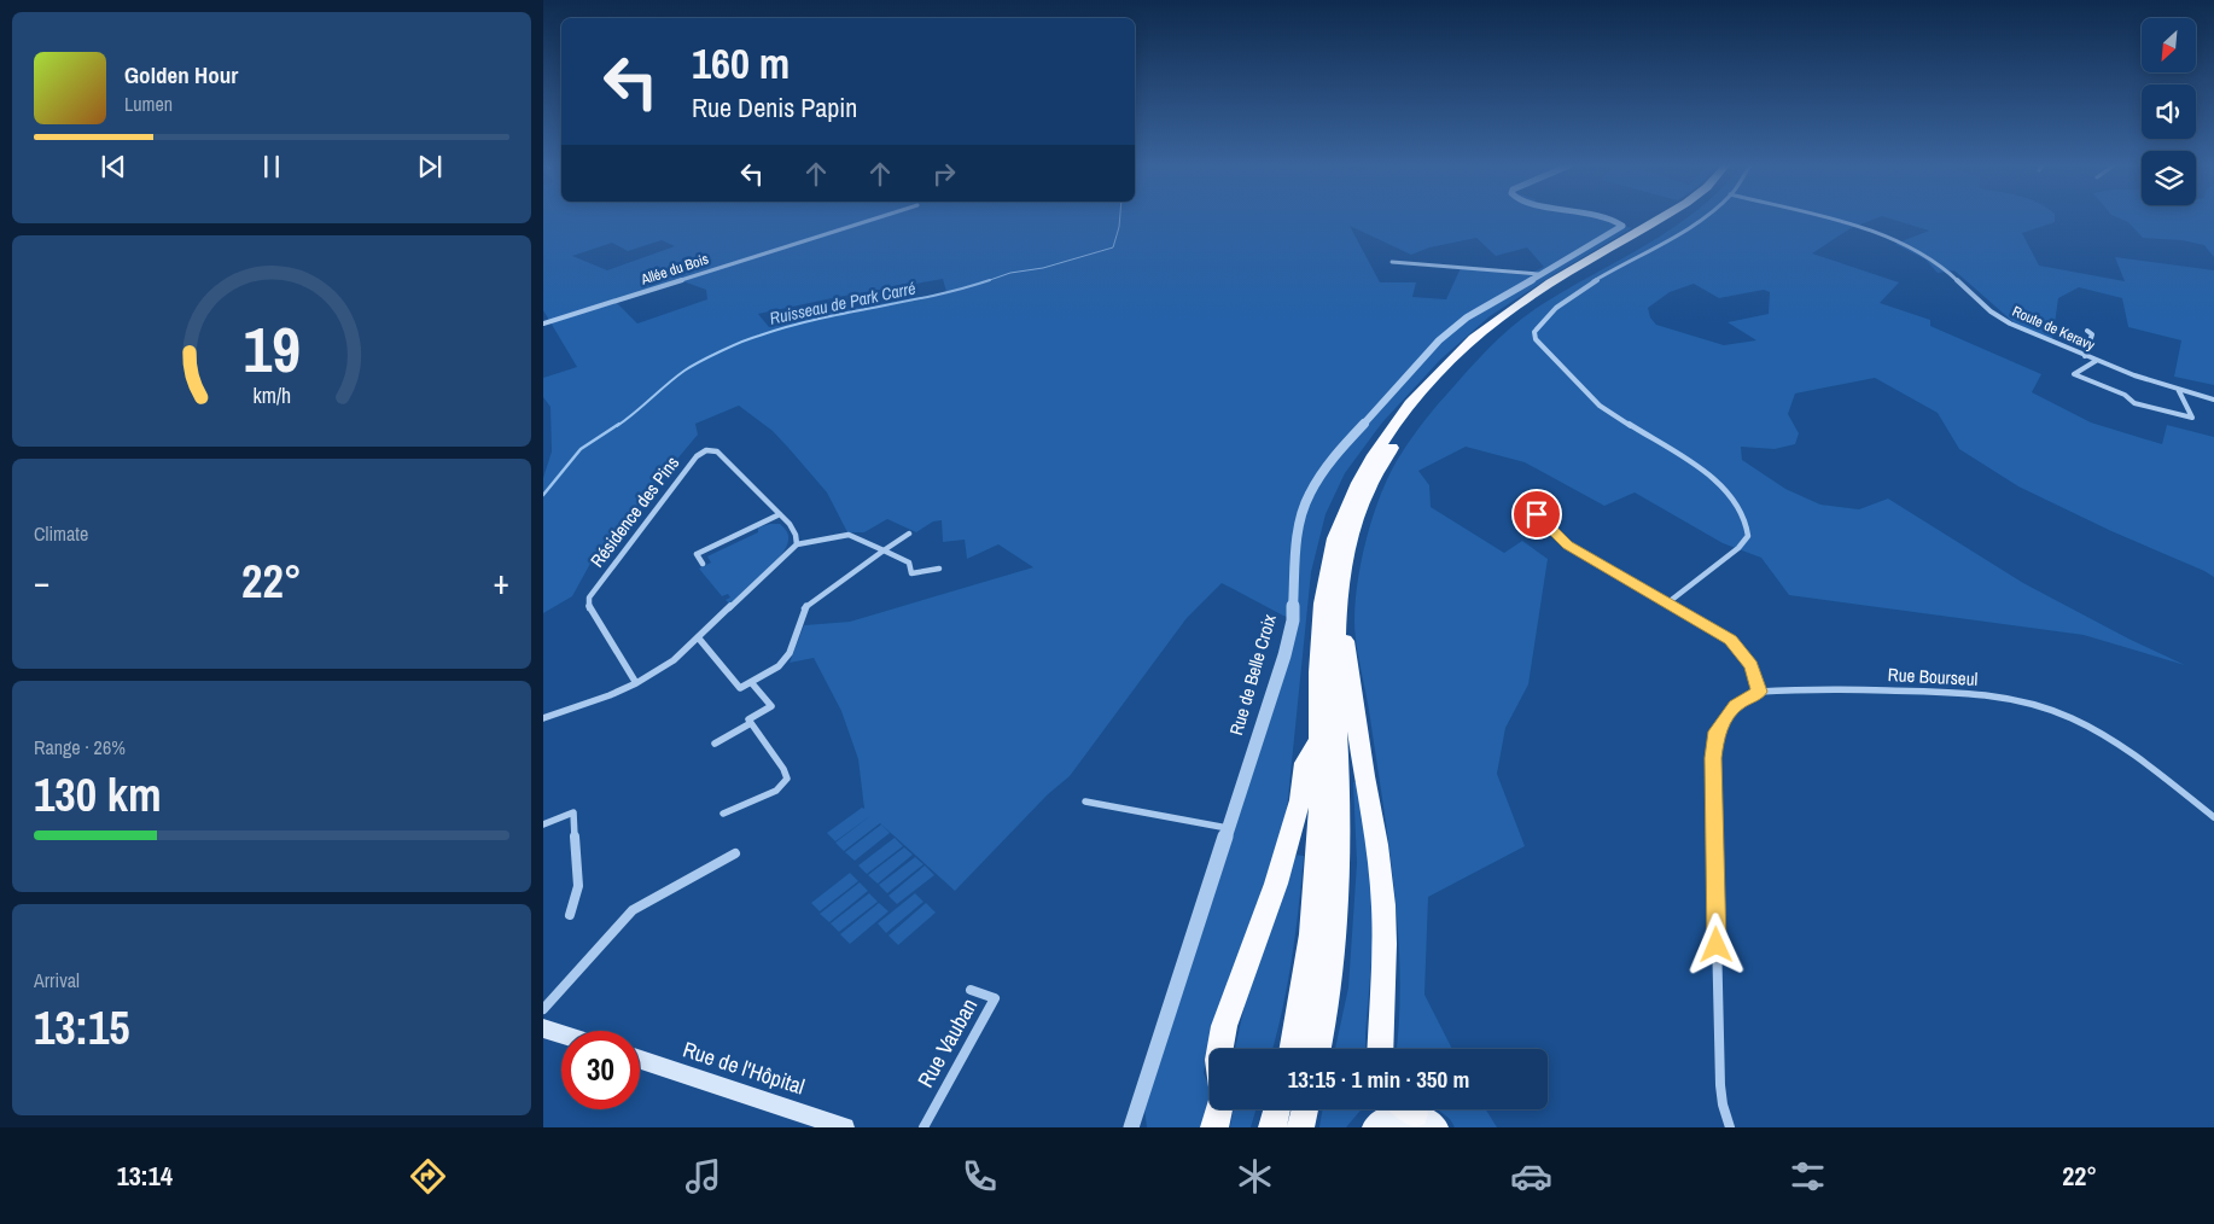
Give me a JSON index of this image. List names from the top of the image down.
{
  "streets": {
    "main road": ["Rue de l'Hôpital"],
    "street": [
      "Allée du Bois",
      "Route de Keravy",
      "Résidence des Pins",
      "Rue de Belle Croix",
      "Rue Bourseul",
      "Rue Vauban"
    ]
  },
  "water": ["Ruisseau de Park Carré"],
  "north": "bottom left",
  "page": {
    "turn": ["160 m", "Rue Denis Papin"],
    "song": ["Golden Hour", "Lumen"],
    "tile": [
      "Climate",
      ["Range · 26%", "130 km"],
      ["Arrival", "13:15"]
    ],
    "heat": ["−", "22°", "+"],
    "limit": "30",
    "trip": "13:15 · 1 min · 350 m",
    "tabs": ["13:14", "22°"],
    "gauge": ["19", "km/h"]
  }
}
